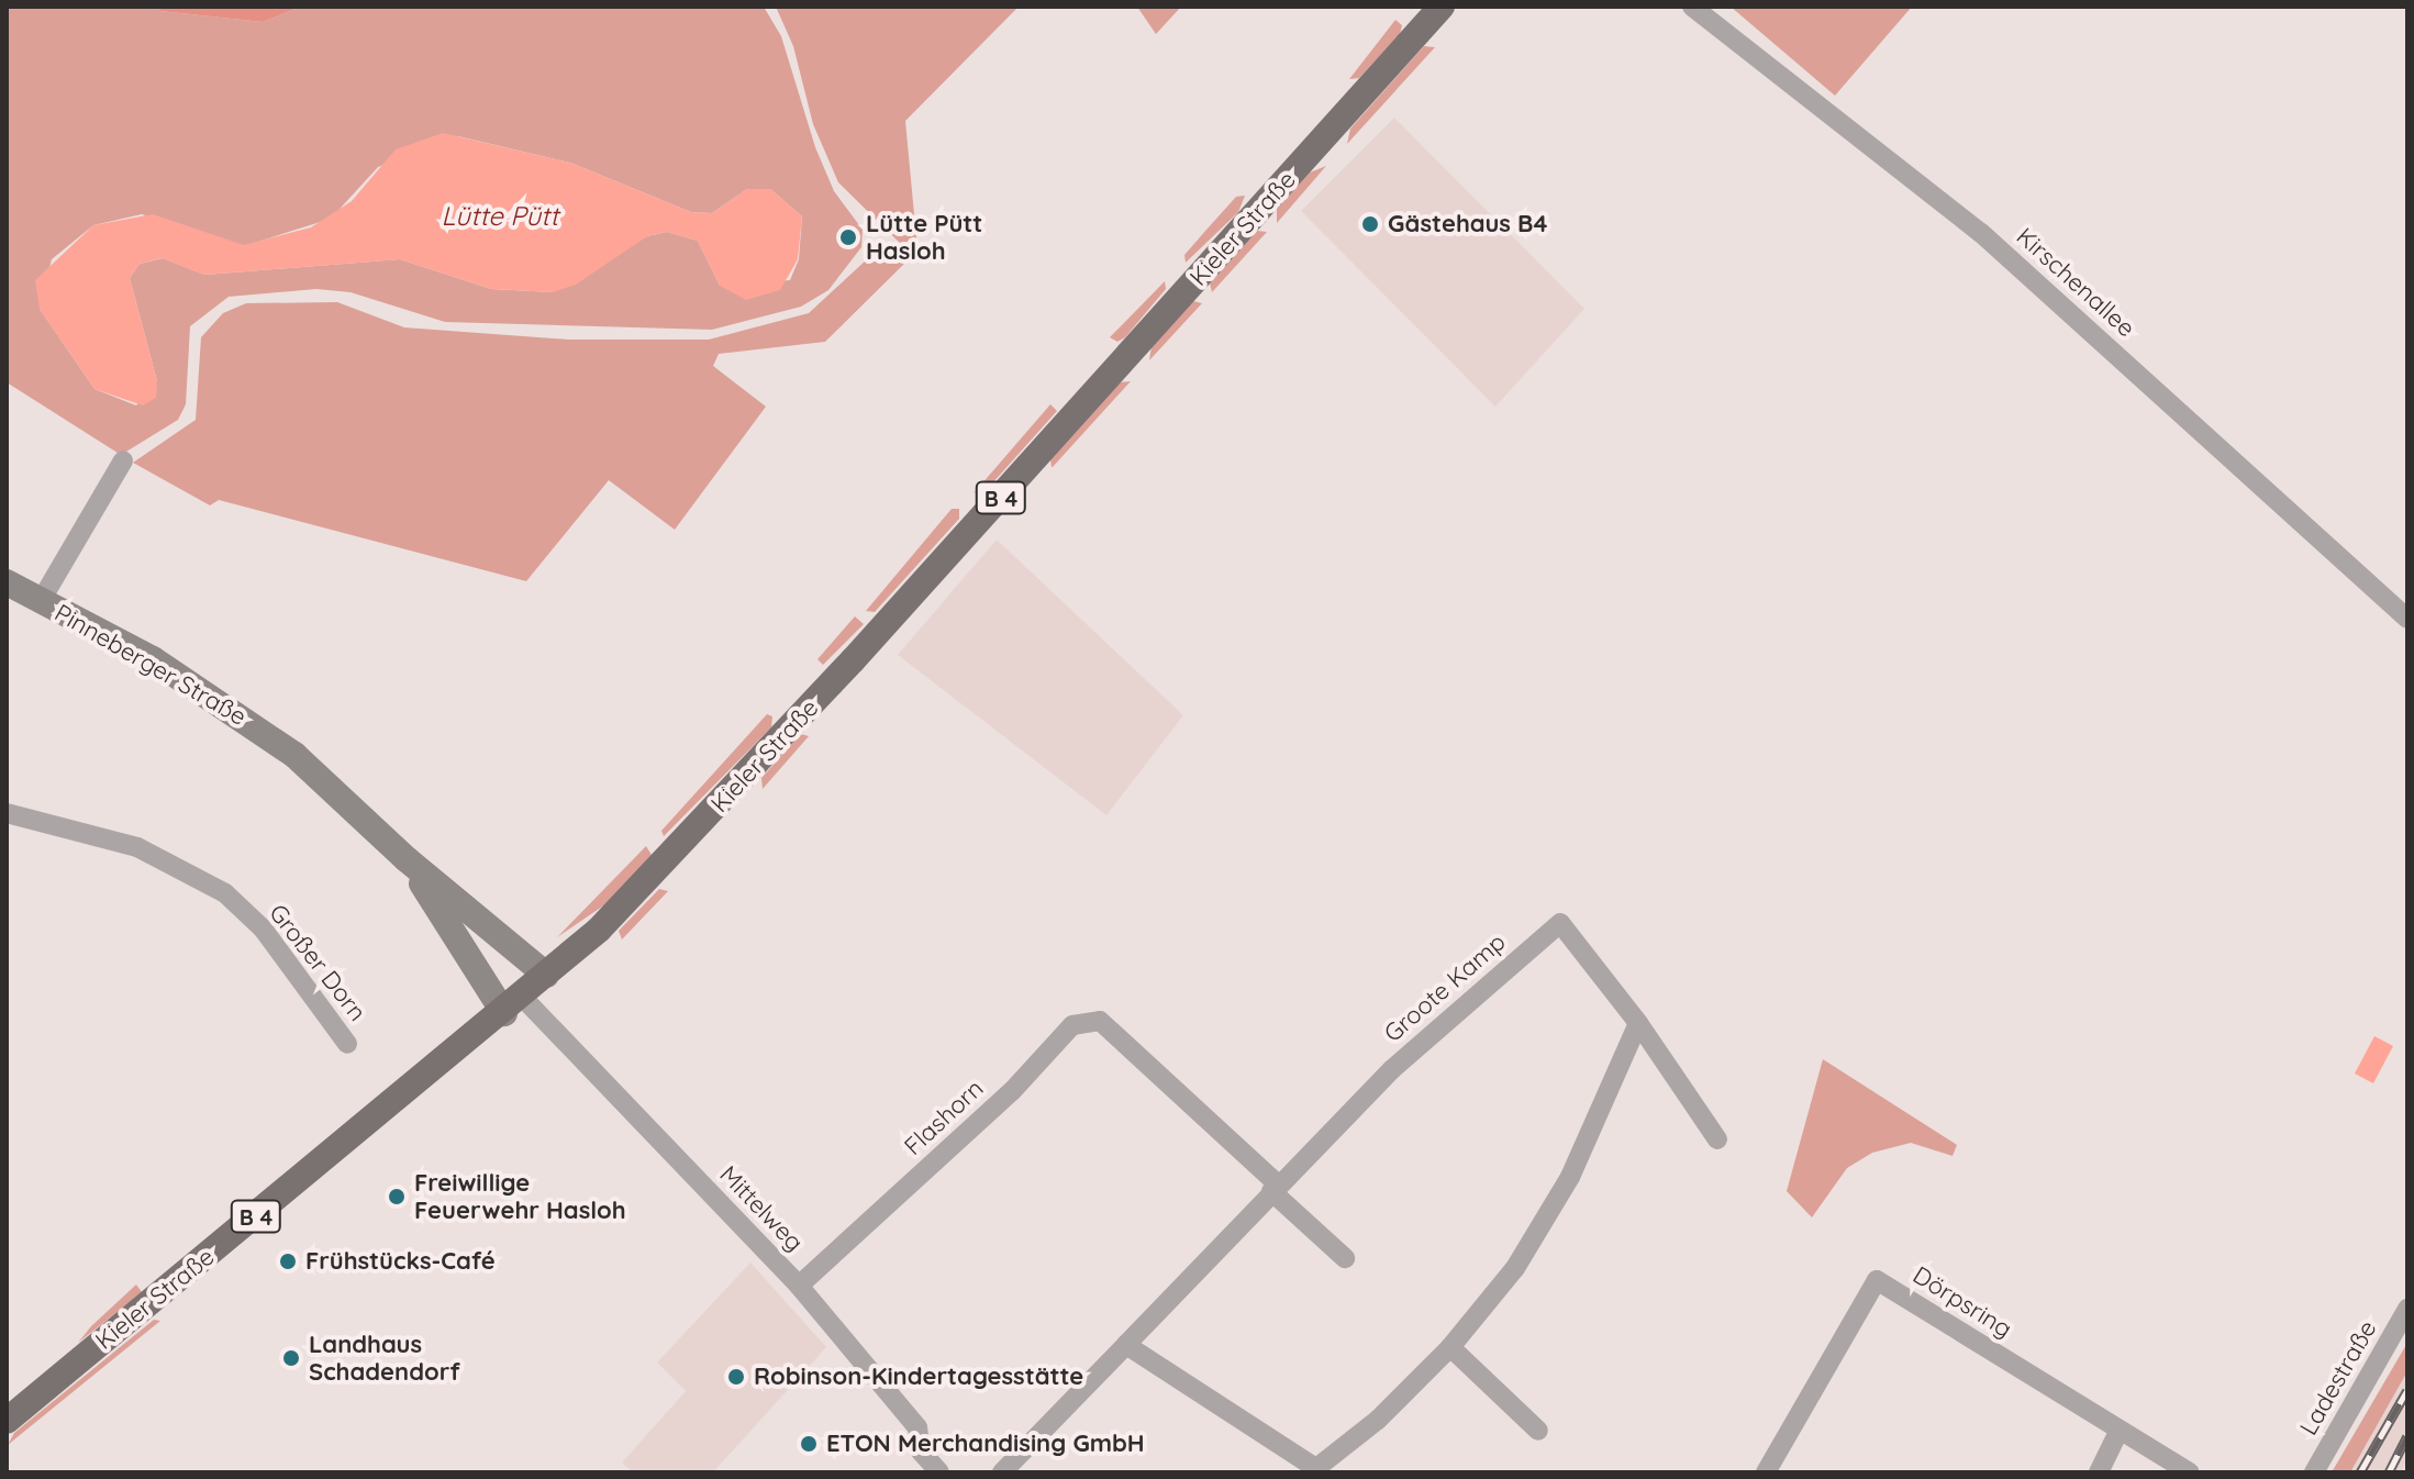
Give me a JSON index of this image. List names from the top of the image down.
{
  "streets": {
    "main road": ["Kieler Straße", "B 4", "Pinneberger Straße"],
    "street": [
      "Kirschenallee",
      "Großer Dorn",
      "Groote Kamp",
      "Flashorn",
      "Mittelweg",
      "Dörpsring",
      "Ladestraße"
    ]
  },
  "crossings": [
    ["Kieler Straße", "Pinneberger Straße"],
    ["Kieler Straße", "Mittelweg"],
    ["Pinneberger Straße", "Mittelweg"],
    ["Groote Kamp", "Flashorn"],
    ["Flashorn", "Mittelweg"]
  ],
  "water": ["Lütte Pütt"],
  "places": [
    "Gästehaus B4",
    "Lütte Pütt Hasloh",
    "Freiwillige Feuerwehr Hasloh",
    "Frühstücks-Café",
    "Landhaus Schadendorf",
    "Robinson-Kindertagesstätte",
    "ETON Merchandising GmbH"
  ]
}
